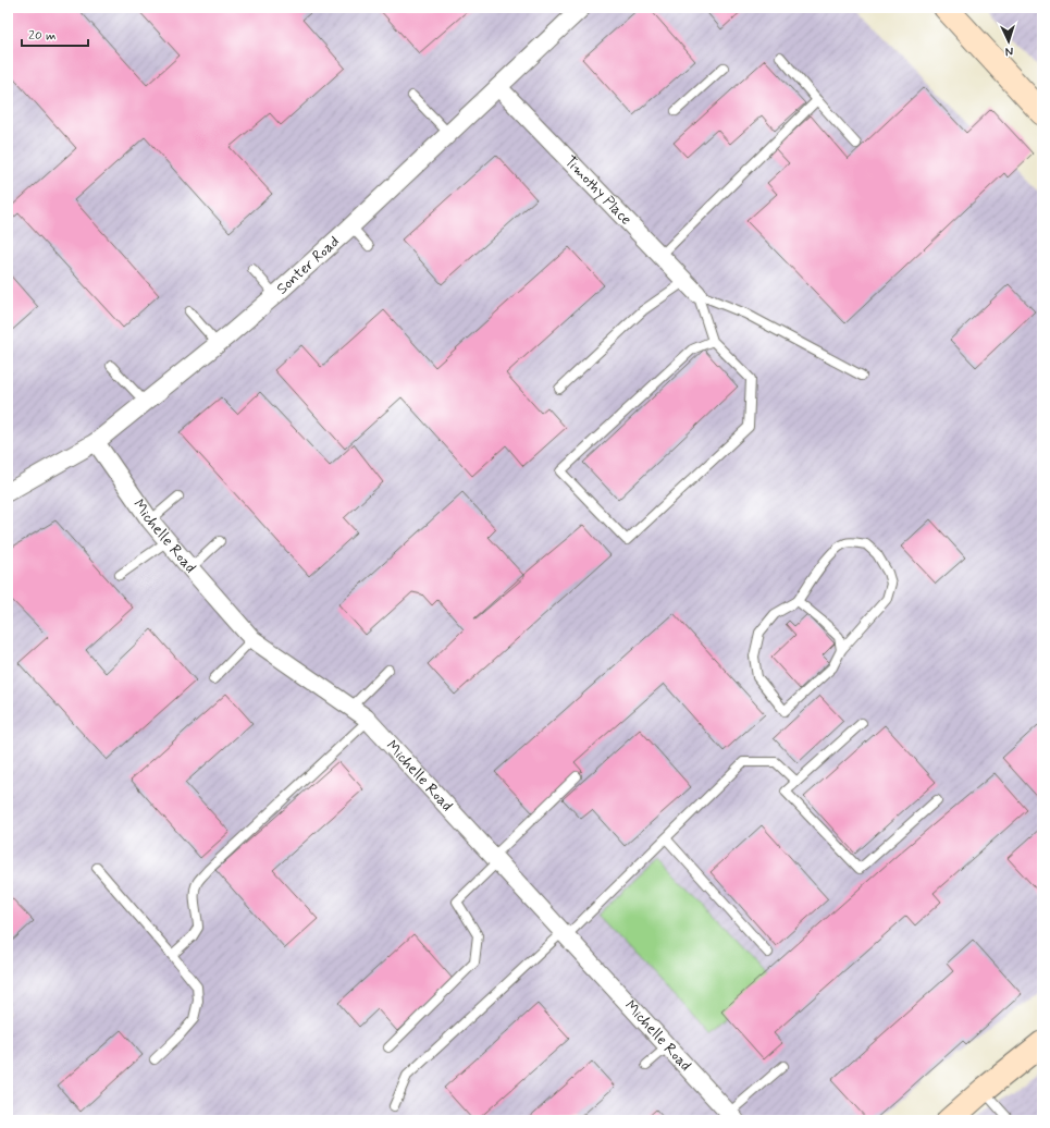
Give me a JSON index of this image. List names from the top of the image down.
{
  "streets": {
    "street": ["Timothy Place", "Sonter Road", "Michelle Road"]
  },
  "crossings": [
    ["Timothy Place", "Sonter Road"],
    ["Sonter Road", "Michelle Road"]
  ],
  "scale_bar": "20 m",
  "north": "bottom"
}
